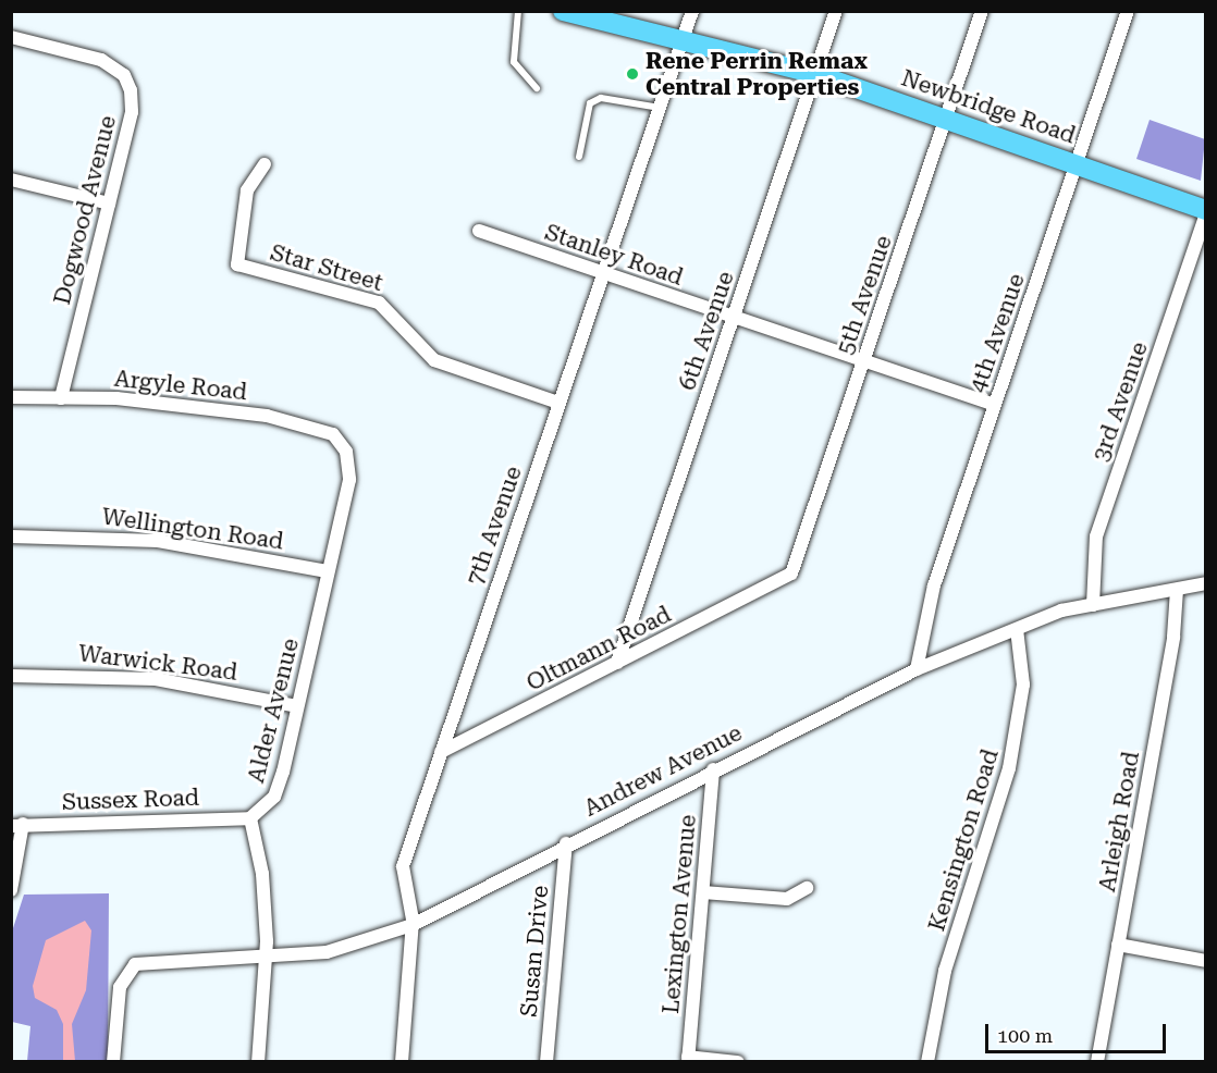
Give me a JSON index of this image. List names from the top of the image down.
{
  "streets": {
    "main road": ["Newbridge Road"],
    "street": [
      "Dogwood Avenue",
      "Stanley Road",
      "Star Street",
      "5th Avenue",
      "6th Avenue",
      "4th Avenue",
      "Argyle Road",
      "3rd Avenue",
      "7th Avenue",
      "Wellington Road",
      "Oltmann Road",
      "Warwick Road",
      "Alder Avenue",
      "Andrew Avenue",
      "Sussex Road",
      "Arleigh Road",
      "Kensington Road",
      "Lexington Avenue",
      "Susan Drive"
    ]
  },
  "crossings": [
    ["Newbridge Road", "5th Avenue"],
    ["Newbridge Road", "6th Avenue"],
    ["Newbridge Road", "4th Avenue"],
    ["Newbridge Road", "3rd Avenue"],
    ["Newbridge Road", "7th Avenue"],
    ["Dogwood Avenue", "Argyle Road"],
    ["Stanley Road", "5th Avenue"],
    ["Stanley Road", "6th Avenue"],
    ["Stanley Road", "4th Avenue"],
    ["Stanley Road", "7th Avenue"],
    ["Star Street", "7th Avenue"],
    ["5th Avenue", "Oltmann Road"],
    ["6th Avenue", "Oltmann Road"],
    ["4th Avenue", "Andrew Avenue"],
    ["Argyle Road", "Alder Avenue"],
    ["3rd Avenue", "Andrew Avenue"],
    ["7th Avenue", "Oltmann Road"],
    ["7th Avenue", "Andrew Avenue"],
    ["Wellington Road", "Alder Avenue"],
    ["Warwick Road", "Alder Avenue"],
    ["Alder Avenue", "Sussex Road"],
    ["Andrew Avenue", "Arleigh Road"],
    ["Andrew Avenue", "Kensington Road"],
    ["Andrew Avenue", "Lexington Avenue"],
    ["Andrew Avenue", "Susan Drive"]
  ],
  "places": ["Rene Perrin Remax Central Properties"],
  "scale_bar": "100 m"
}
